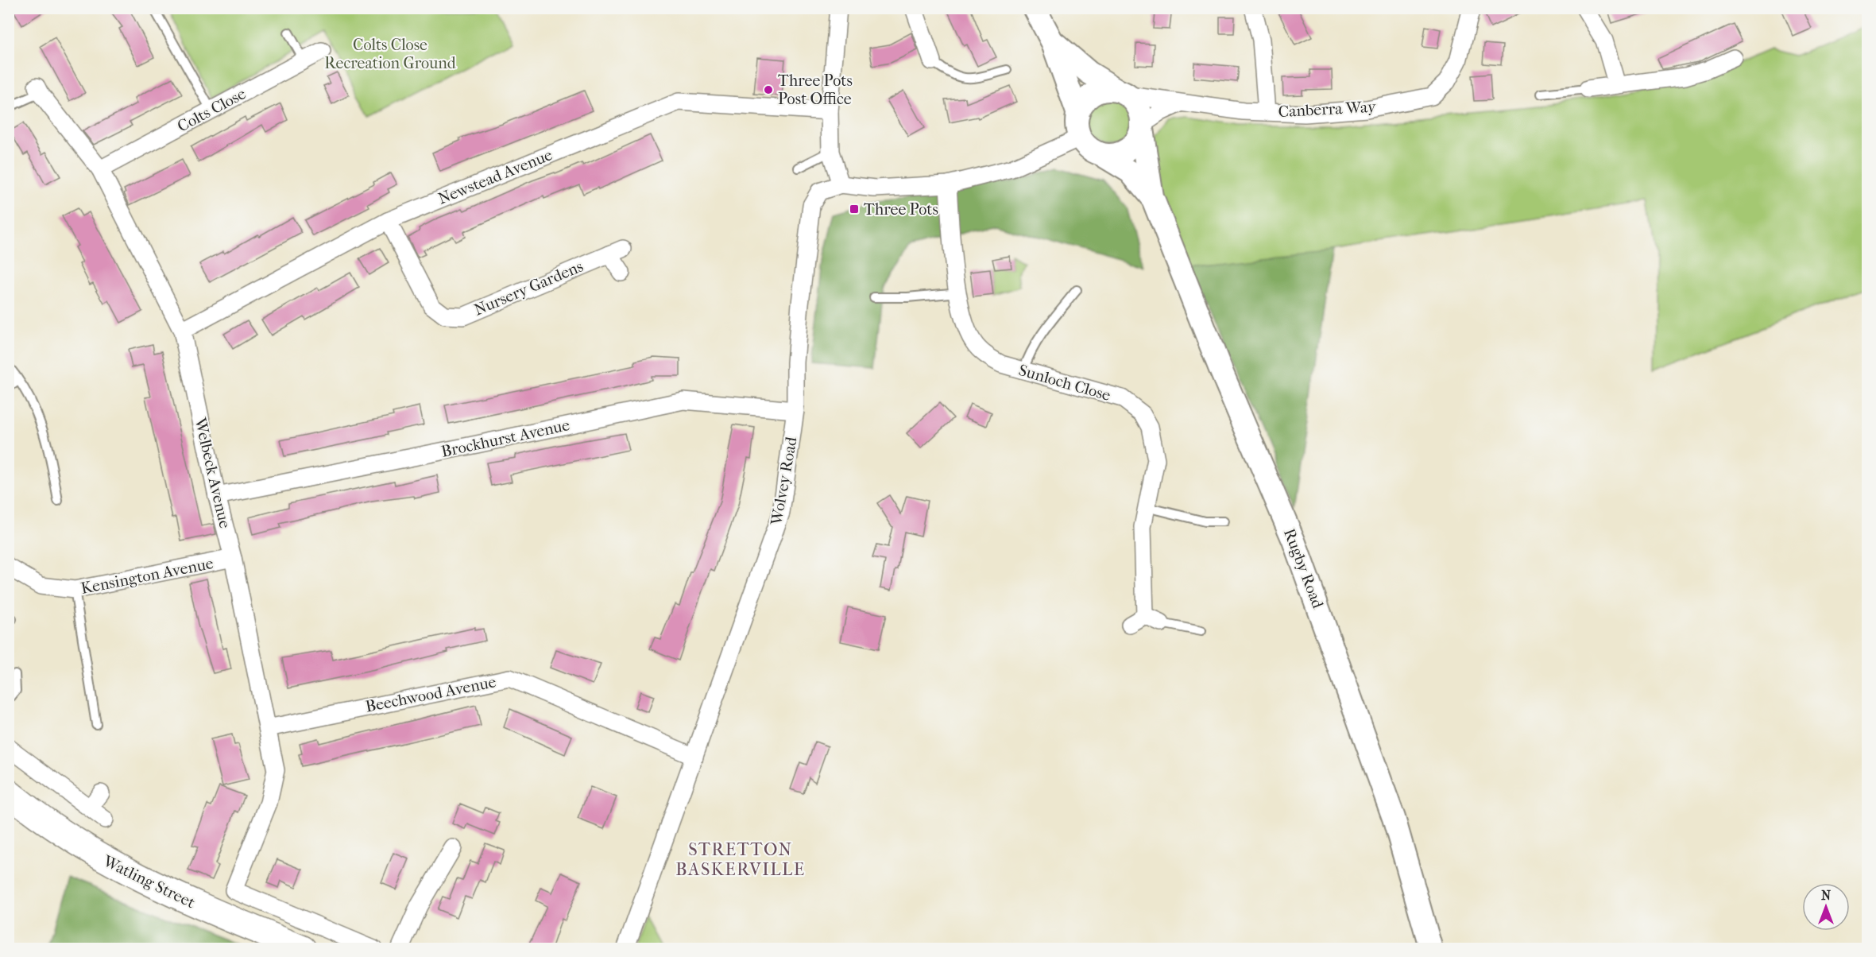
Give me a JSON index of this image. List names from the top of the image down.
{
  "streets": {
    "highway": ["Watling Street"],
    "main road": ["Rugby Road"],
    "street": [
      "Canberra Way",
      "Colts Close",
      "Newstead Avenue",
      "Nursery Gardens",
      "Sunloch Close",
      "Brockhurst Avenue",
      "Welbeck Avenue",
      "Wolvey Road",
      "Kensington Avenue",
      "Beechwood Avenue"
    ]
  },
  "crossings": [
    ["Canberra Way", "Rugby Road"],
    ["Colts Close", "Welbeck Avenue"],
    ["Newstead Avenue", "Nursery Gardens"],
    ["Newstead Avenue", "Welbeck Avenue"],
    ["Brockhurst Avenue", "Welbeck Avenue"],
    ["Brockhurst Avenue", "Wolvey Road"],
    ["Welbeck Avenue", "Kensington Avenue"],
    ["Welbeck Avenue", "Beechwood Avenue"],
    ["Wolvey Road", "Beechwood Avenue"]
  ],
  "districts": ["STRETTON BASKERVILLE"],
  "parks": ["Colts Close Recreation Ground"],
  "places": {
    "other": ["Three Pots Post Office"],
    "transit": ["Three Pots"]
  },
  "north": "top"
}
